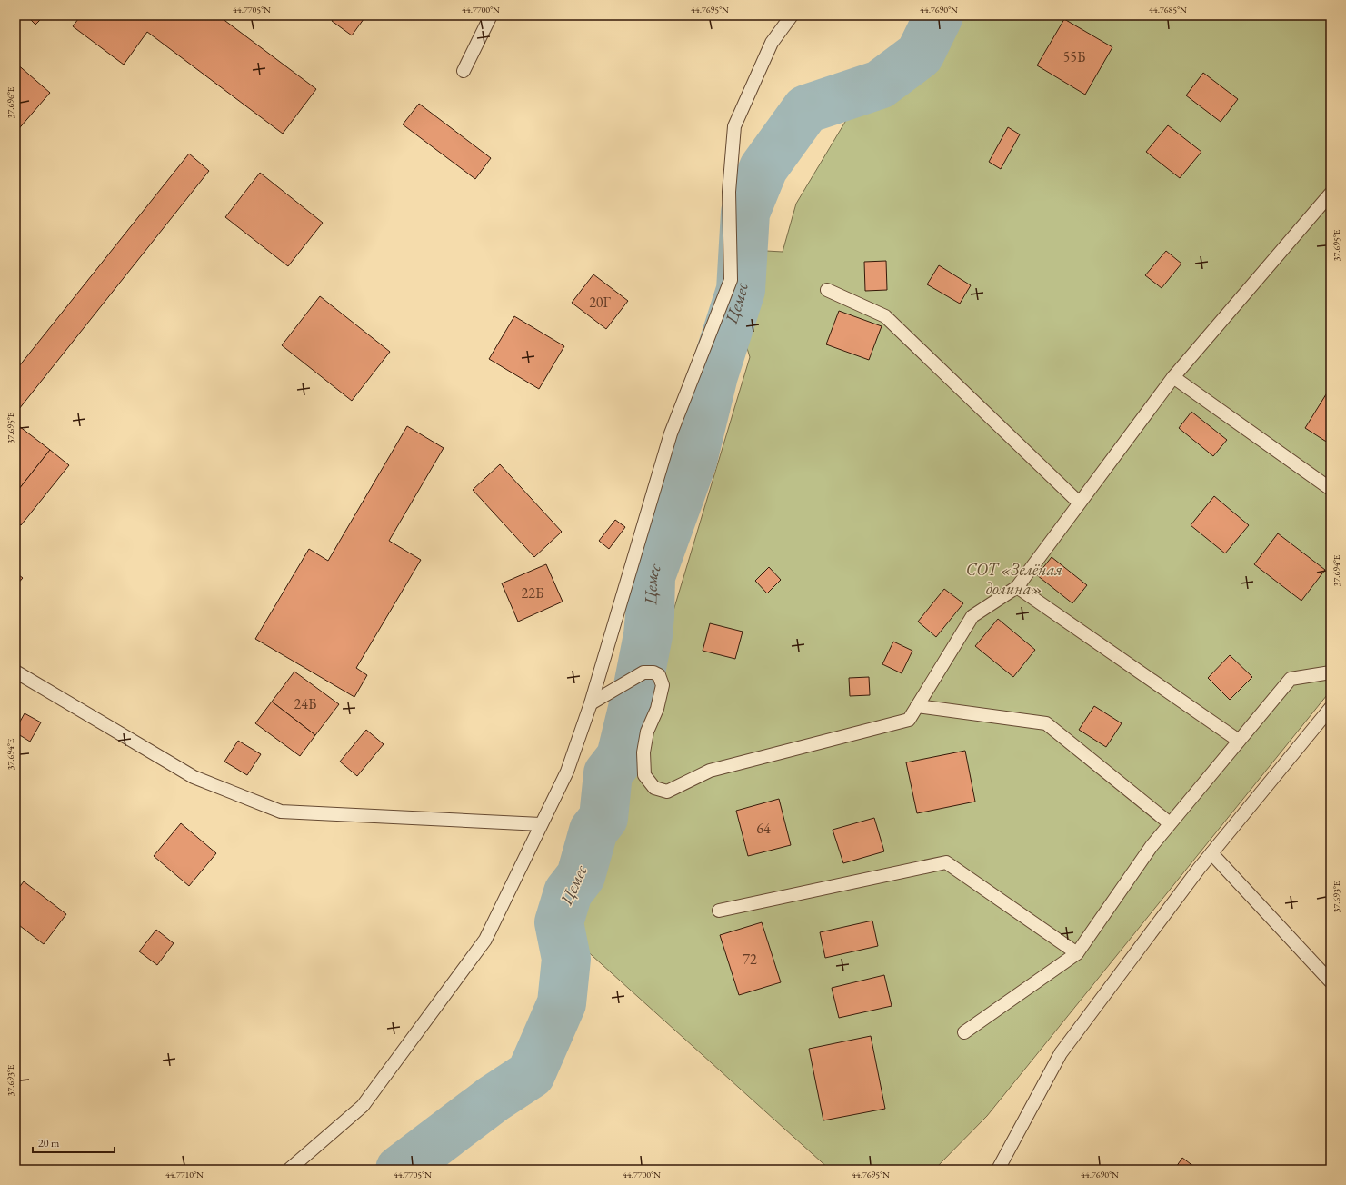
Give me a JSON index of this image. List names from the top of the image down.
{
  "water": ["Цемес"],
  "parks": ["СОТ «Зелёная долина»"],
  "house_numbers": [
    "55Б",
    "20Г",
    "22Б",
    "24Б",
    "64",
    "72"
  ],
  "scale_bar": "20 m",
  "coordinates": [
    "44.7705°N",
    "44.7700°N",
    "44.7695°N",
    "44.7690°N",
    "44.7685°N",
    "37.696°E",
    "37.695°E",
    "37.694°E",
    "37.693°E",
    "44.7710°N"
  ]
}
